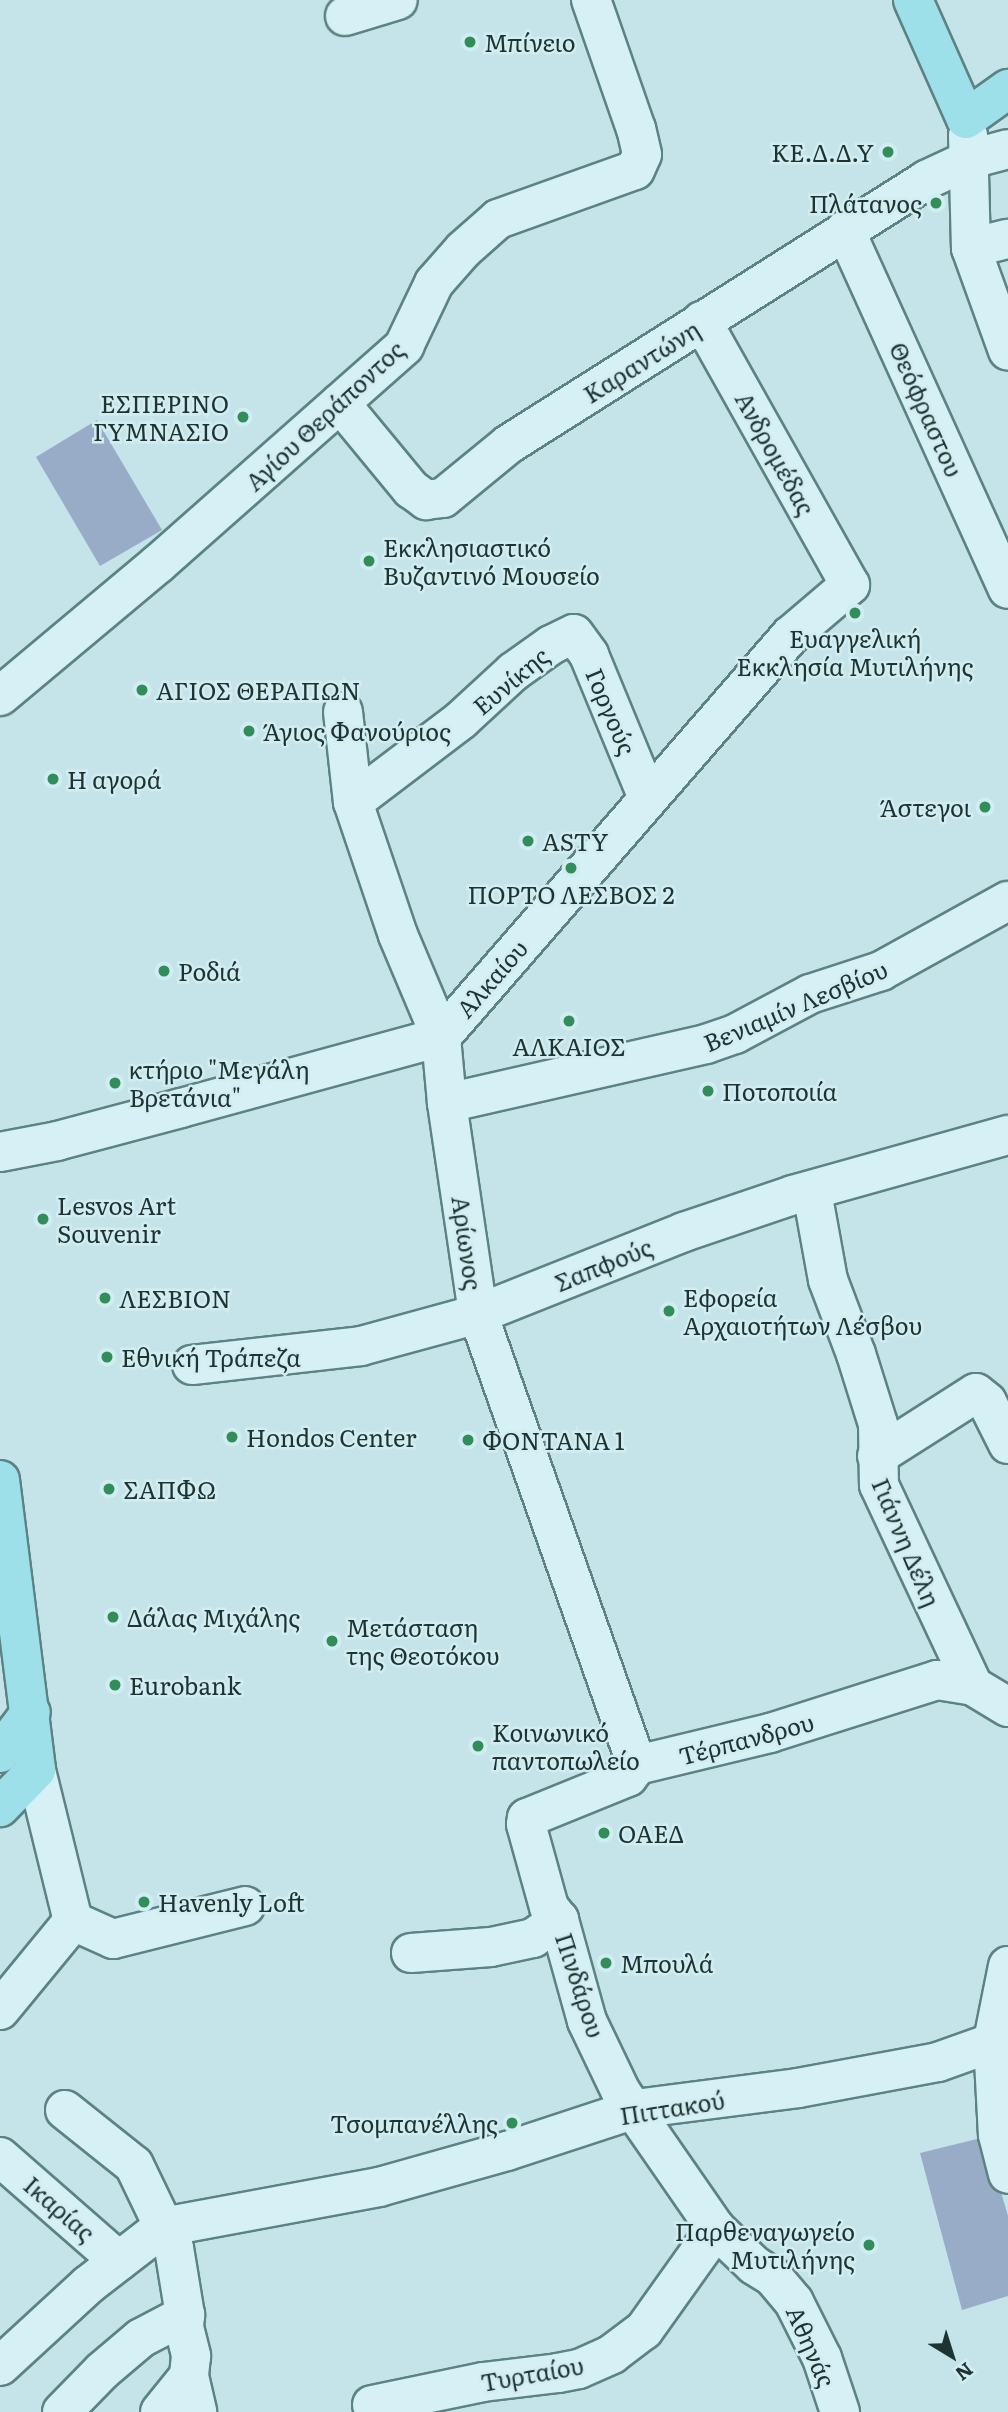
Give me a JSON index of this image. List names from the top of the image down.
{
  "streets": {
    "street": [
      "Καραντώνη",
      "Θεόφραστου",
      "Αγίου Θεράποντος",
      "Ανδρομέδας",
      "Ευνίκης",
      "Γοργούς",
      "Αλκαίου",
      "Βενιαμίν Λεσβίου",
      "Αρίωνος",
      "Σαπφούς",
      "Γιάννη Δέλη",
      "Τέρπανδρου",
      "Πινδάρου",
      "Πιττακού",
      "Ικαρίας",
      "Αθηνάς",
      "Τυρταίου"
    ]
  },
  "crossings": [
    ["Καραντώνη", "Θεόφραστου"],
    ["Καραντώνη", "Αγίου Θεράποντος"],
    ["Καραντώνη", "Ανδρομέδας"],
    ["Ανδρομέδας", "Αλκαίου"],
    ["Ευνίκης", "Γοργούς"],
    ["Ευνίκης", "Αρίωνος"],
    ["Γοργούς", "Αλκαίου"],
    ["Αλκαίου", "Αρίωνος"],
    ["Βενιαμίν Λεσβίου", "Αρίωνος"],
    ["Αρίωνος", "Σαπφούς"],
    ["Αρίωνος", "Τέρπανδρου"],
    ["Σαπφούς", "Γιάννη Δέλη"],
    ["Γιάννη Δέλη", "Τέρπανδρου"],
    ["Τέρπανδρου", "Πινδάρου"],
    ["Πινδάρου", "Πιττακού"],
    ["Πινδάρου", "Αθηνάς"],
    ["Πινδάρου", "Τυρταίου"],
    ["Αθηνάς", "Τυρταίου"]
  ],
  "places": [
    "Μπίνειο",
    "ΚΕ.Δ.Δ.Υ",
    "Πλάτανος",
    "ΕΣΠΕΡΙΝΟ ΓΥΜΝΑΣΙΟ",
    "Εκκλησιαστικό Βυζαντινό Μουσείο",
    "Ευαγγελική Εκκλησία Μυτιλήνης",
    "ΑΓΙΟΣ ΘΕΡΑΠΩΝ",
    "Άγιος Φανούριος",
    "Η αγορά",
    "Άστεγοι",
    "ASTY",
    "ΠΟΡΤΟ ΛΕΣΒΟΣ 2",
    "Ροδιά",
    "ΑΛΚΑΙΟΣ",
    "κτήριο \"Μεγάλη Βρετάνια\"",
    "Ποτοποιία",
    "Lesvos Art Souvenir",
    "ΛΕΣΒΙΟΝ",
    "Εφορεία Αρχαιοτήτων Λέσβου",
    "Εθνική Τράπεζα",
    "Hondos Center",
    "ΦΟΝΤΑΝΑ 1",
    "ΣΑΠΦΩ",
    "Δάλας Μιχάλης",
    "Μετάσταση της Θεοτόκου",
    "Eurobank",
    "Κοινωνικό παντοπωλείο",
    "ΟΑΕΔ",
    "Havenly Loft",
    "Μπουλά",
    "Τσομπανέλλης",
    "Παρθεναγωγείο Μυτιλήνης"
  ],
  "north": "bottom right"
}
